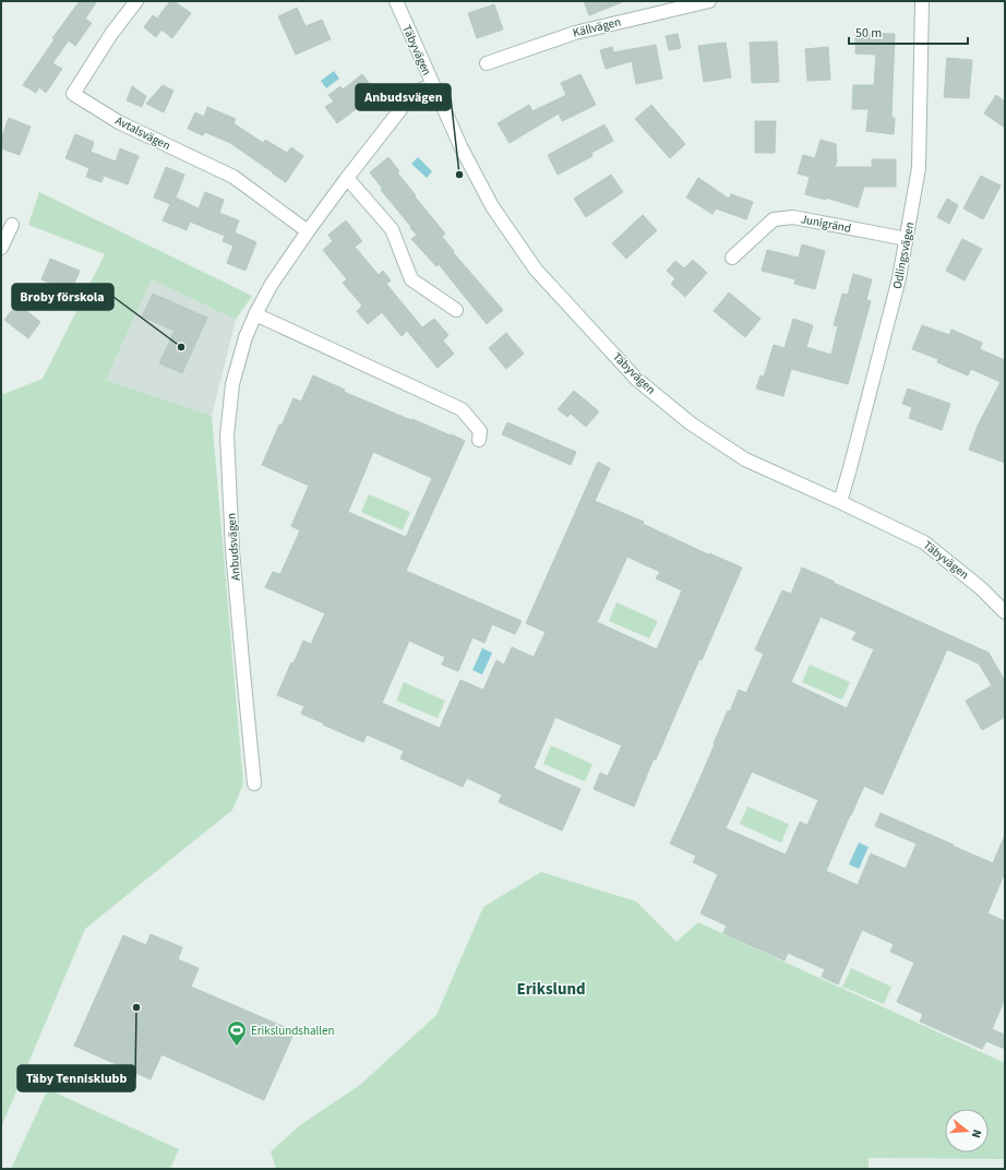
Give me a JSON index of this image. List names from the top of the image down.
{
  "streets": {
    "street": [
      "Källvägen",
      "Täbyvägen",
      "Avtalsvägen",
      "Junigränd",
      "Odlingsvägen",
      "Anbudsvägen"
    ]
  },
  "crossings": [
    ["Täbyvägen", "Odlingsvägen"],
    ["Täbyvägen", "Anbudsvägen"],
    ["Avtalsvägen", "Anbudsvägen"],
    ["Junigränd", "Odlingsvägen"]
  ],
  "districts": ["Erikslund"],
  "places": {
    "other": ["Anbudsvägen", "Broby förskola", "Täby Tennisklubb"],
    "sports": ["Erikslundshallen"]
  },
  "scale_bar": "50 m",
  "north": "right"
}
